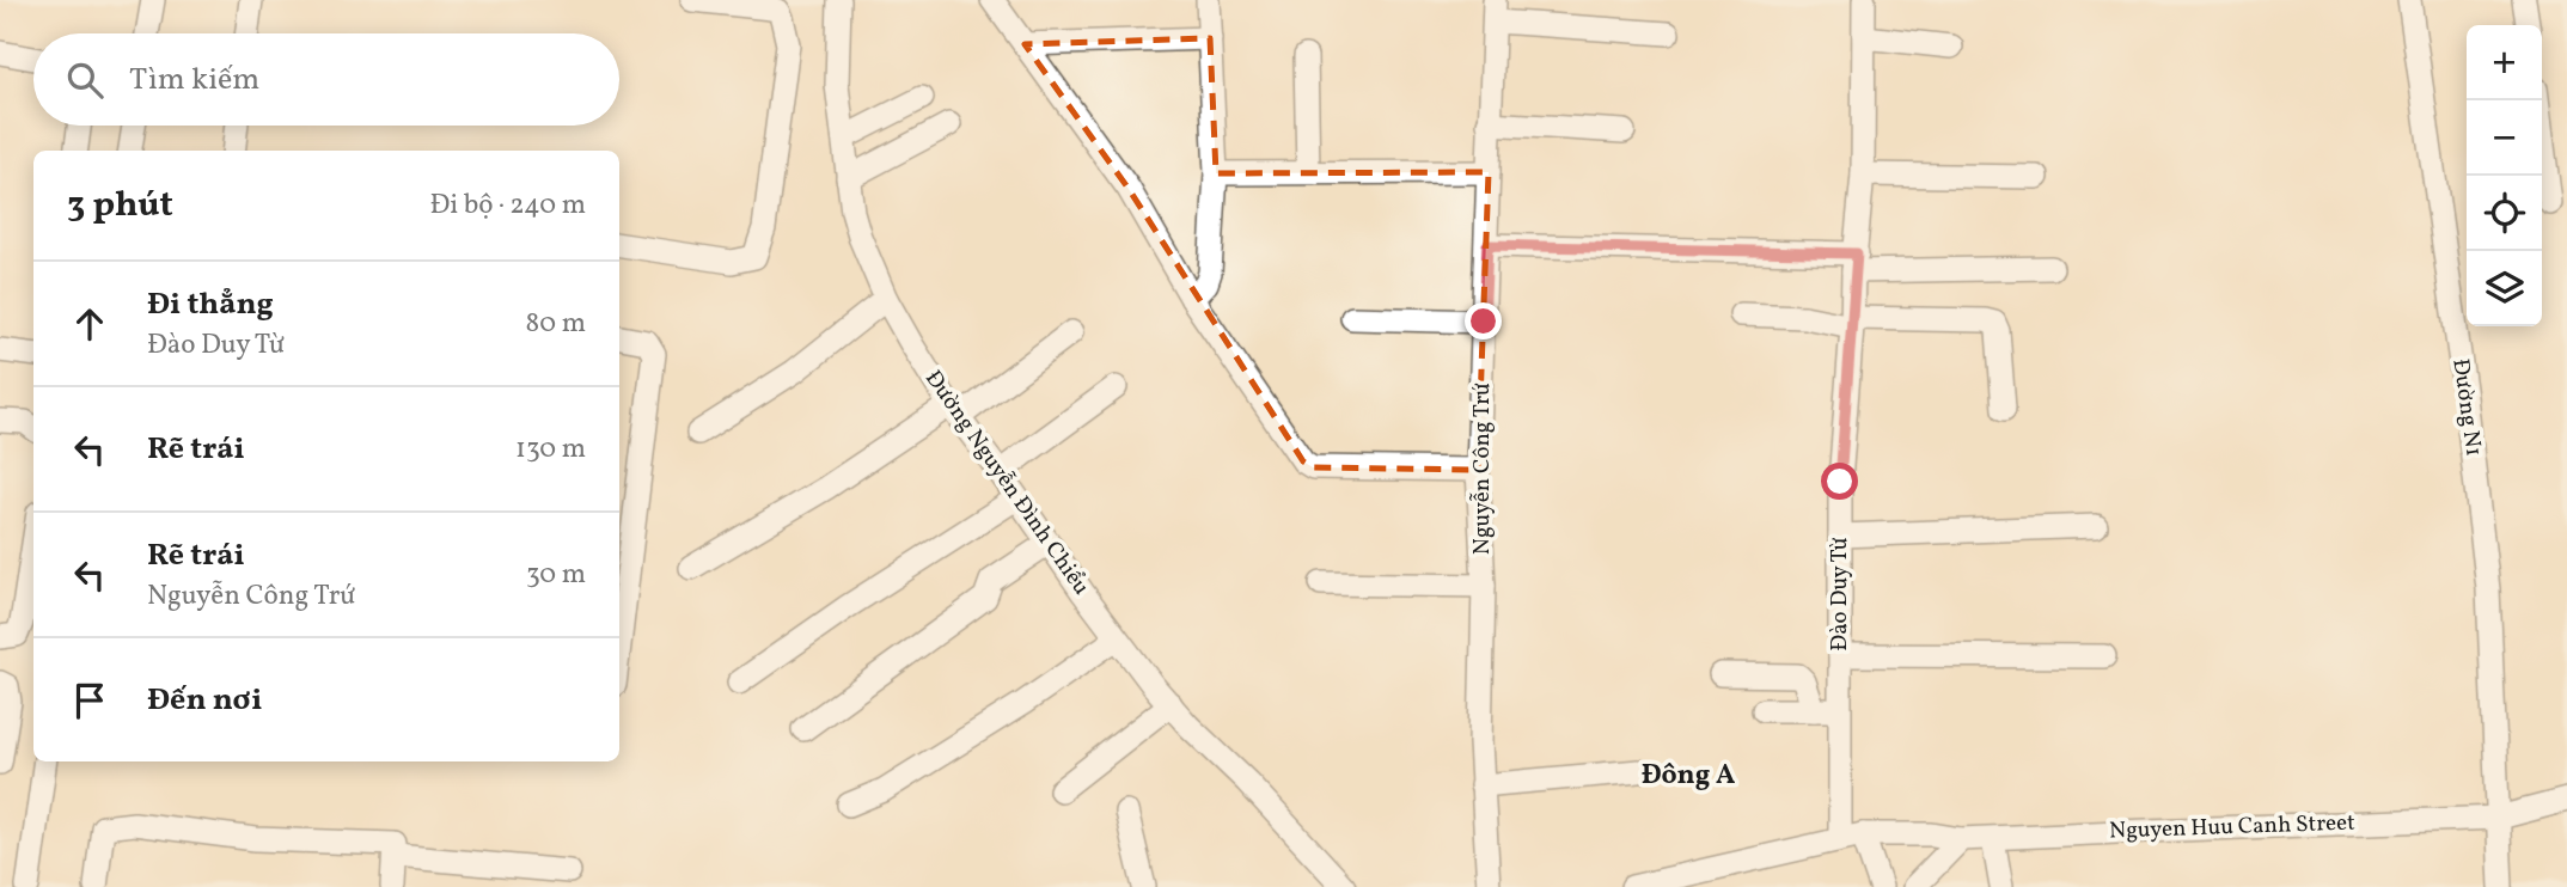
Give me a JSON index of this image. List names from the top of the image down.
{
  "streets": {
    "street": [
      "Đường N1",
      "Nguyễn Công Trứ",
      "Đường Nguyễn Đình Chiểu",
      "Đào Duy Từ",
      "Nguyen Huu Canh Street"
    ]
  },
  "crossings": [
    ["Đường N1", "Nguyen Huu Canh Street"],
    ["Đào Duy Từ", "Nguyen Huu Canh Street"]
  ],
  "districts": ["Đông A"],
  "page": {
    "map_buttons": ["+", "−"],
    "search": "Tìm kiếm",
    "heading": ["3 phút", "Đi bộ · 240 m"],
    "list": [
      ["Đi thẳng", "Đào Duy Từ", "80 m"],
      ["Rẽ trái", "130 m"],
      ["Rẽ trái", "Nguyễn Công Trứ", "30 m"],
      "Đến nơi"
    ]
  }
}
